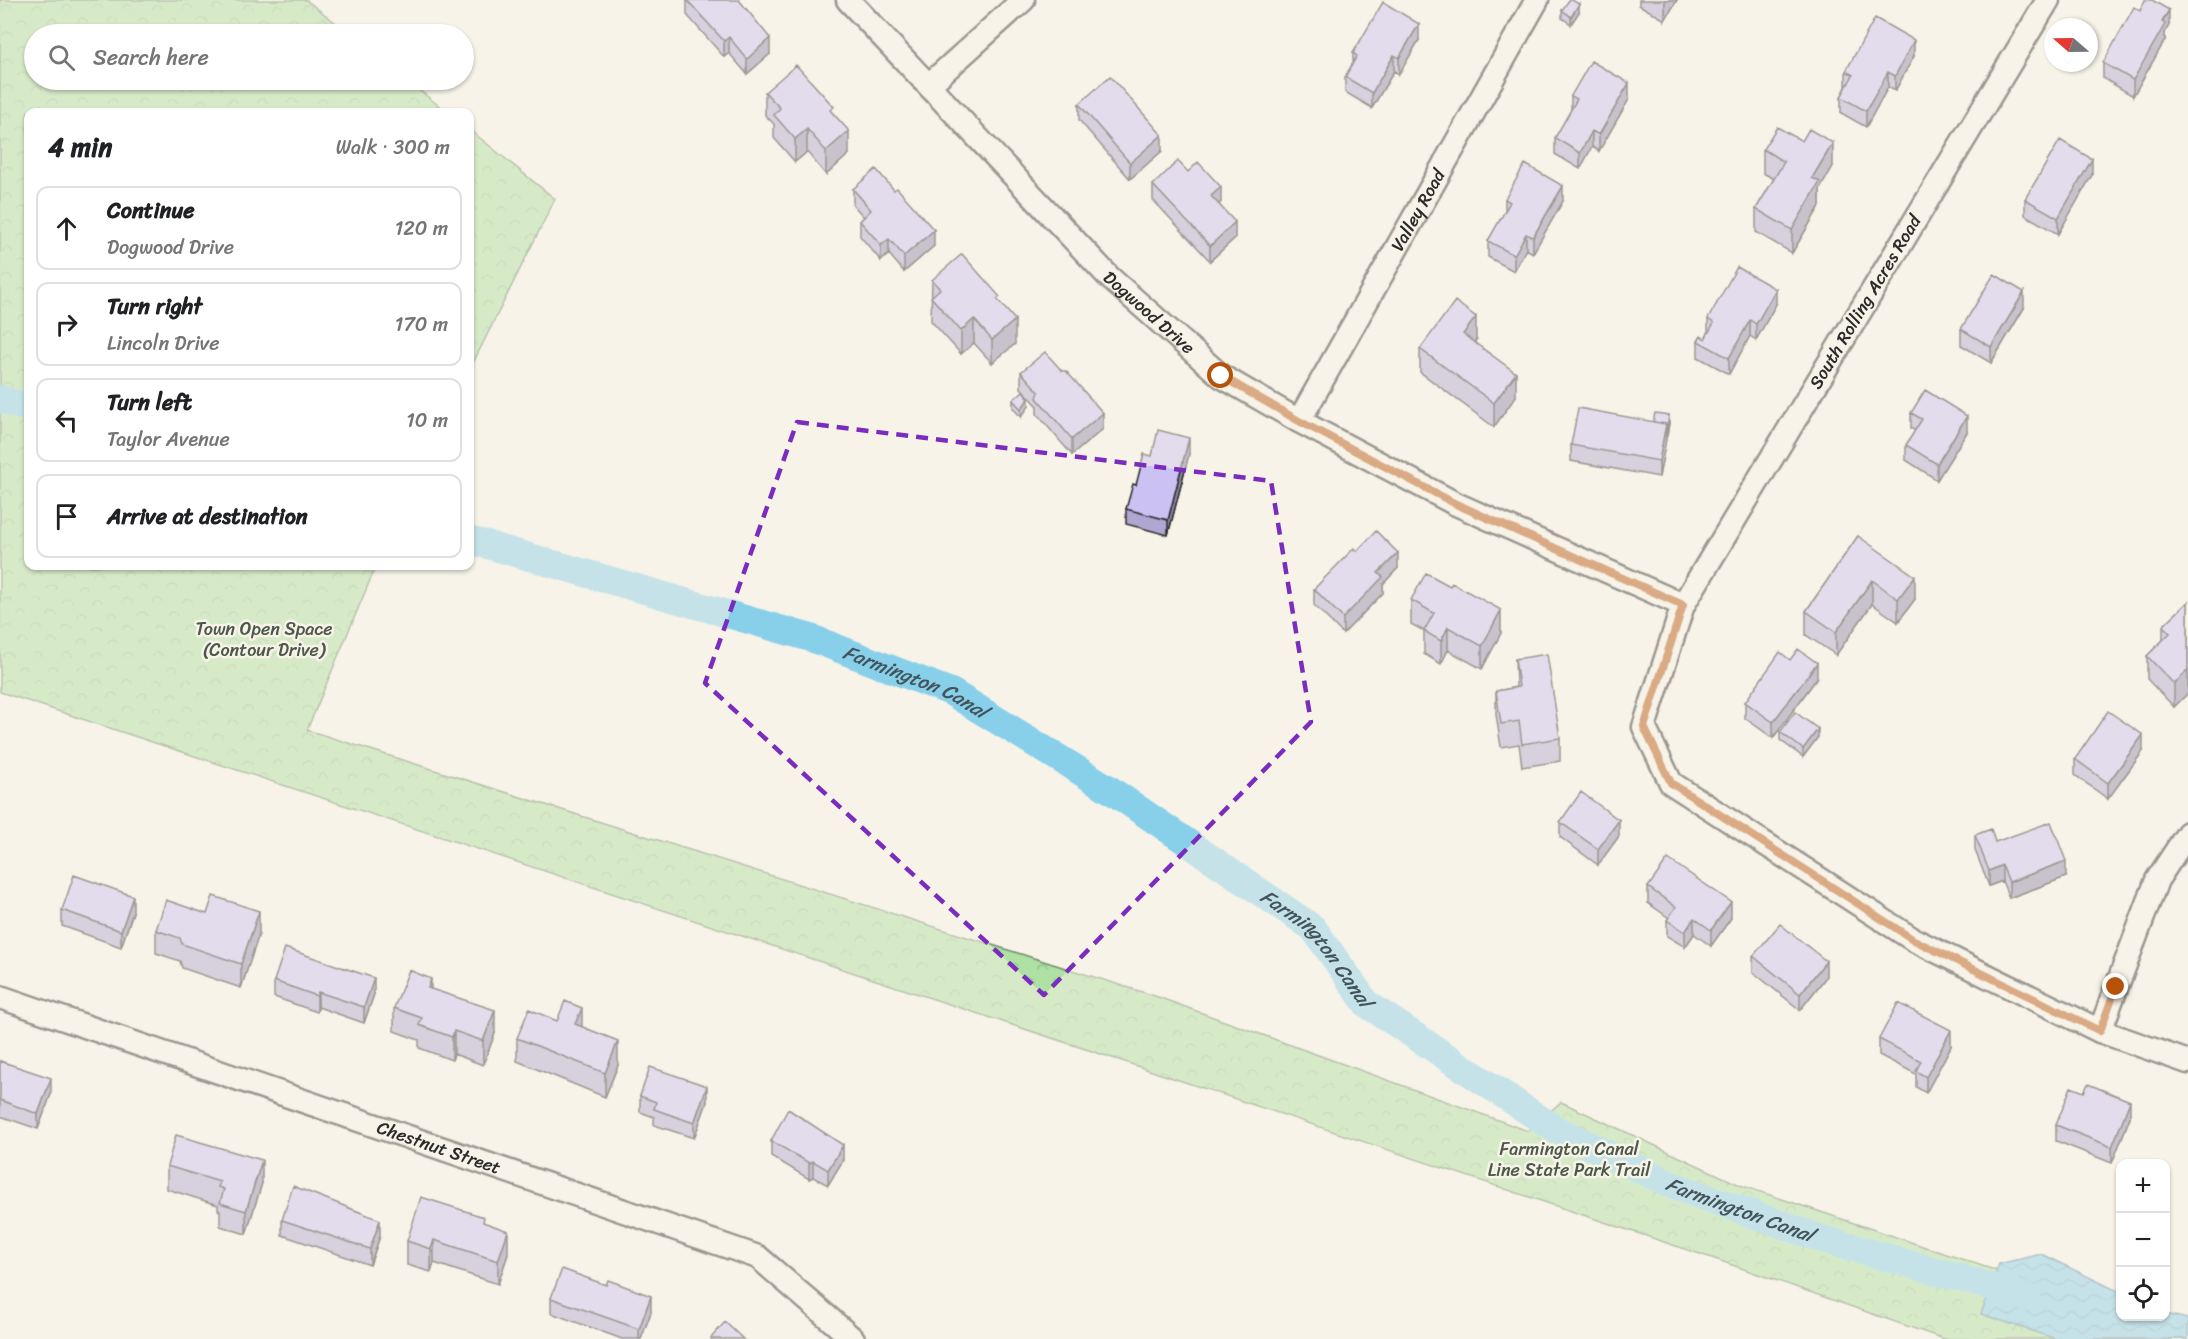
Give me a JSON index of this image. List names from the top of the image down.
{
  "streets": {
    "street": [
      "Valley Road",
      "South Rolling Acres Road",
      "Dogwood Drive",
      "Chestnut Street"
    ]
  },
  "crossings": [
    ["Valley Road", "Dogwood Drive"],
    ["South Rolling Acres Road", "Dogwood Drive"]
  ],
  "water": ["Farmington Canal"],
  "parks": ["Town Open Space (Contour Drive)", "Farmington Canal Line State Park Trail"],
  "north": "left",
  "page": {
    "search": "Search here",
    "heading": ["4 min", "Walk · 300 m"],
    "list": [
      ["Continue", "Dogwood Drive", "120 m"],
      ["Turn right", "Lincoln Drive", "170 m"],
      ["Turn left", "Taylor Avenue", "10 m"],
      "Arrive at destination"
    ],
    "map_buttons": ["+", "−"]
  }
}
